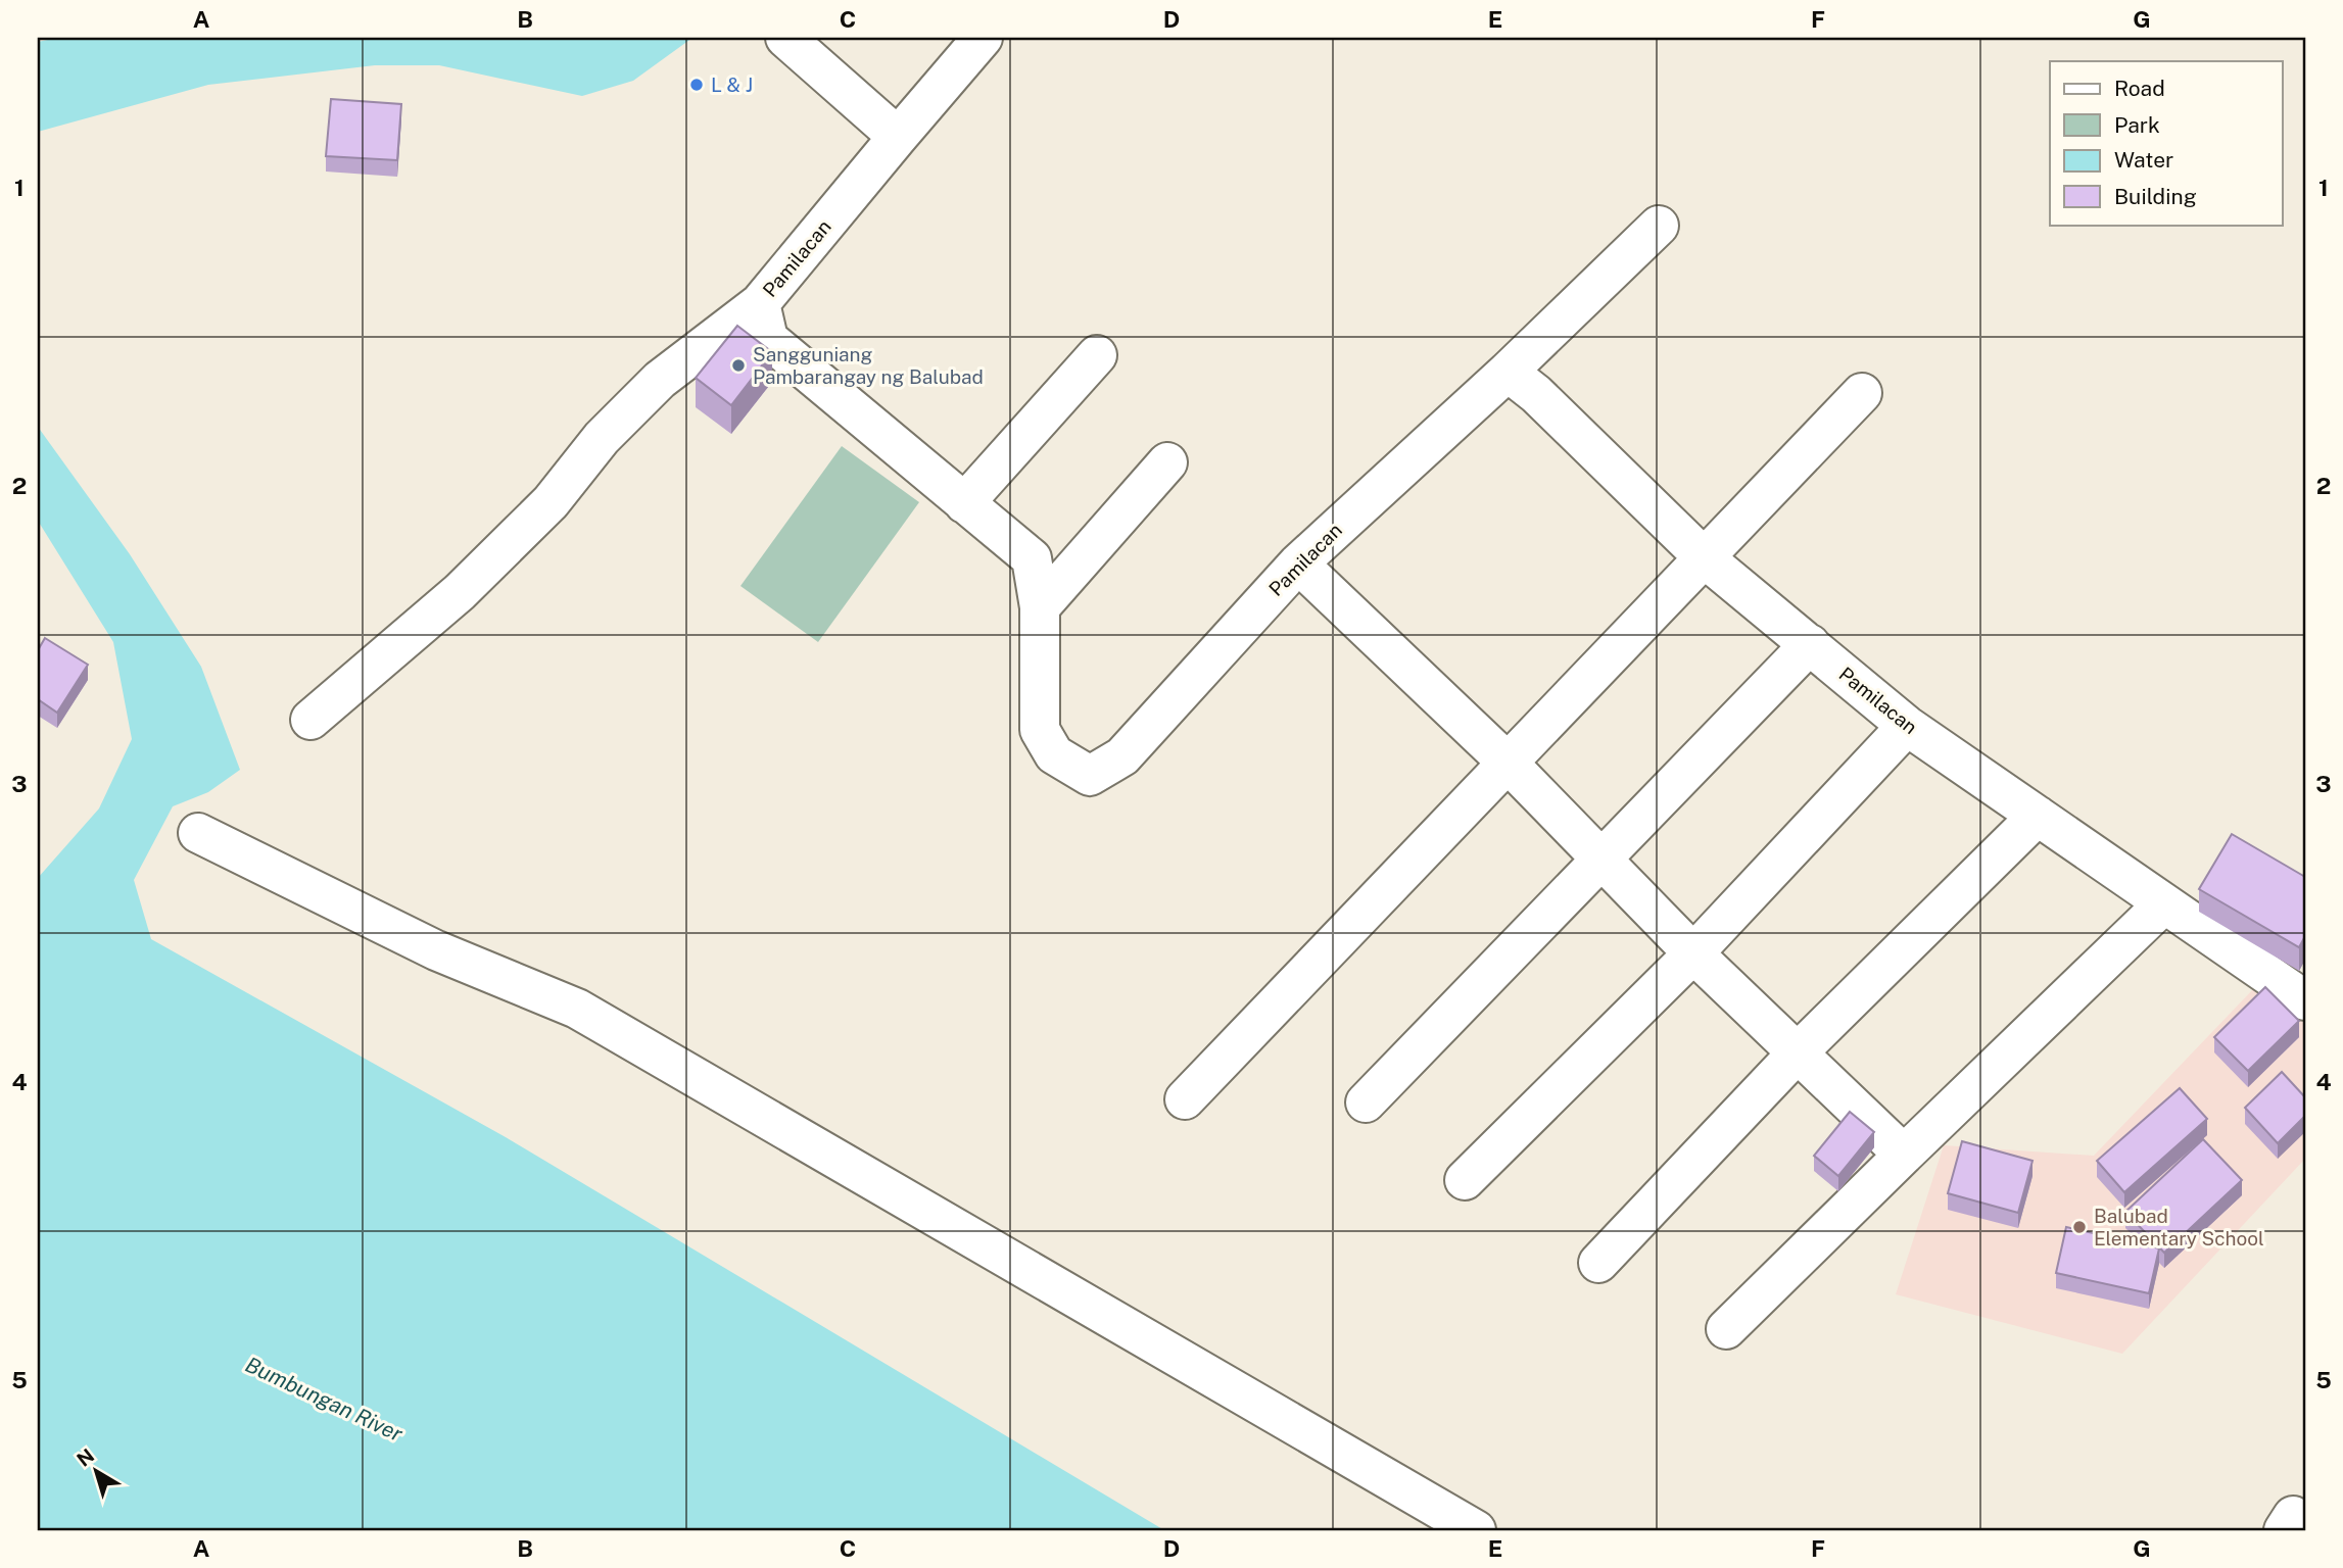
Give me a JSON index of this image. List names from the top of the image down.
{
  "streets": {
    "street": ["Pamilacan"]
  },
  "water": ["Bumbungan River"],
  "places": ["L & J", "Sangguniang Pambarangay ng Balubad", "Balubad Elementary School"],
  "legend": [
    "Road",
    "Park",
    "Water",
    "Building"
  ],
  "north": "top left",
  "grid": {
    "columns": [
      "A",
      "B",
      "C",
      "D",
      "E",
      "F",
      "G"
    ],
    "rows": [
      "1",
      "2",
      "3",
      "4",
      "5"
    ]
  }
}
